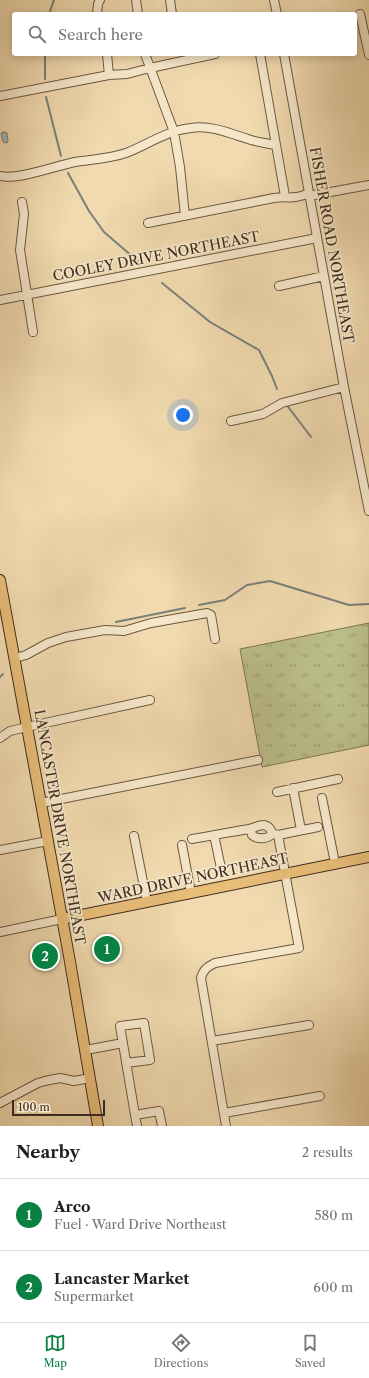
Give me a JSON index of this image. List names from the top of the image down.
{
  "streets": {
    "main road": ["LANCASTER DRIVE NORTHEAST", "WARD DRIVE NORTHEAST"],
    "street": ["FISHER ROAD NORTHEAST", "COOLEY DRIVE NORTHEAST"]
  },
  "crossings": [
    ["FISHER ROAD NORTHEAST", "COOLEY DRIVE NORTHEAST"],
    ["LANCASTER DRIVE NORTHEAST", "WARD DRIVE NORTHEAST"]
  ],
  "scale_bar": "100 m",
  "page": {
    "search": "Search here",
    "pins": ["1", "2"],
    "scale": "100 m",
    "heading": ["Nearby", "2 results"],
    "list": [
      {
        "mark": "1",
        "name": "Arco",
        "note": "Fuel · Ward Drive Northeast",
        "value": "580 m"
      },
      {
        "mark": "2",
        "name": "Lancaster Market",
        "note": "Supermarket",
        "value": "600 m"
      }
    ],
    "nav": ["Map", "Directions", "Saved"]
  }
}
